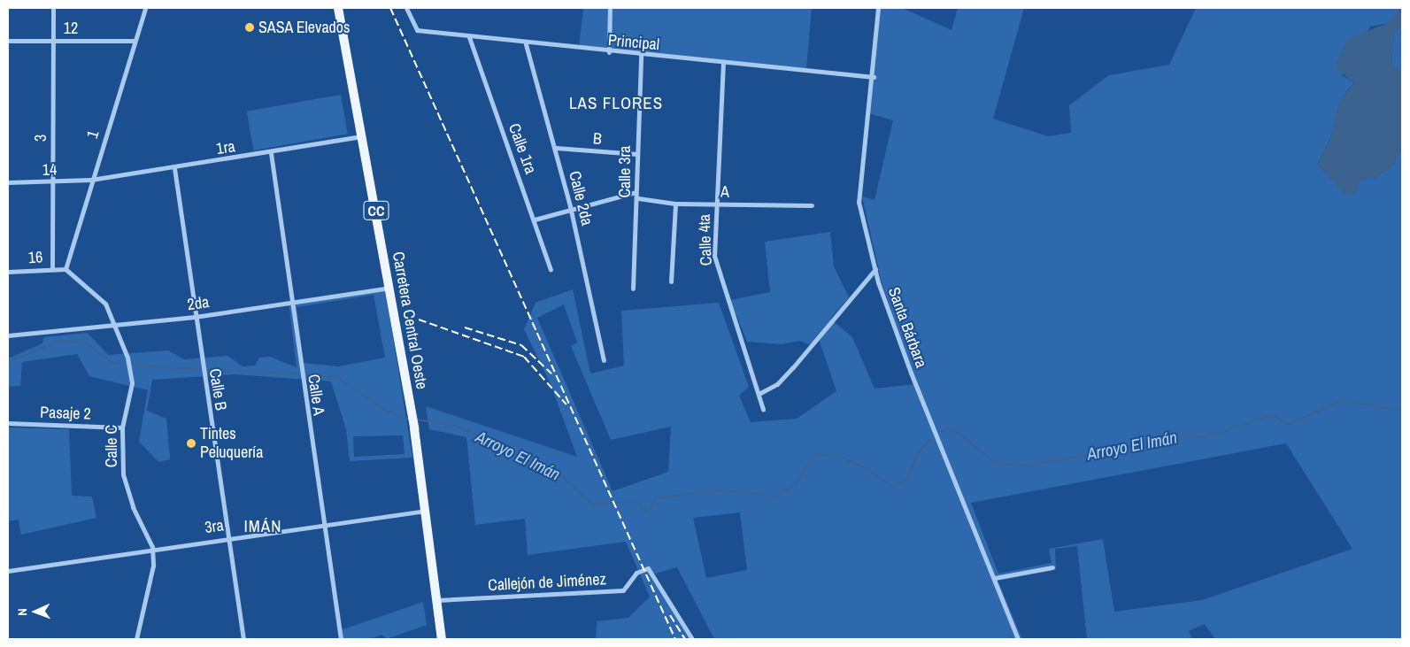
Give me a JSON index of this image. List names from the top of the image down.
{
  "streets": {
    "main road": ["CC", "Carretera Central Oeste"],
    "street": [
      "12",
      "Principal",
      "1",
      "3",
      "B",
      "1ra",
      "Calle 1ra",
      "14",
      "Calle 3ra",
      "A",
      "Calle 2da",
      "Calle 4ta",
      "16",
      "2da",
      "Santa Bárbara",
      "Calle B",
      "Calle A",
      "Pasaje 2",
      "Calle C",
      "3ra",
      "Callejón de Jiménez"
    ]
  },
  "crossings": [
    ["12", "1"],
    ["12", "3"],
    ["Principal", "Calle 1ra"],
    ["Principal", "Calle 3ra"],
    ["Principal", "Calle 2da"],
    ["Principal", "Calle 4ta"],
    ["Principal", "Santa Bárbara"],
    ["1", "1ra"],
    ["1", "14"],
    ["1", "16"],
    ["1", "Calle C"],
    ["3", "14"],
    ["3", "16"],
    ["B", "Calle 3ra"],
    ["B", "Calle 2da"],
    ["1ra", "14"],
    ["1ra", "Carretera Central Oeste"],
    ["1ra", "Calle B"],
    ["1ra", "Calle A"],
    ["Calle 3ra", "A"],
    ["A", "Calle 4ta"],
    ["16", "Calle C"],
    ["2da", "Carretera Central Oeste"],
    ["2da", "Calle B"],
    ["2da", "Calle A"],
    ["2da", "Calle C"],
    ["Carretera Central Oeste", "3ra"],
    ["Carretera Central Oeste", "Callejón de Jiménez"],
    ["Calle B", "3ra"],
    ["Calle A", "3ra"],
    ["Pasaje 2", "Calle C"],
    ["Calle C", "3ra"]
  ],
  "districts": ["LAS FLORES", "IMÁN"],
  "water": ["Arroyo El Imán"],
  "places": ["SASA Elevados", "Tintes Peluquería"],
  "north": "left"
}
